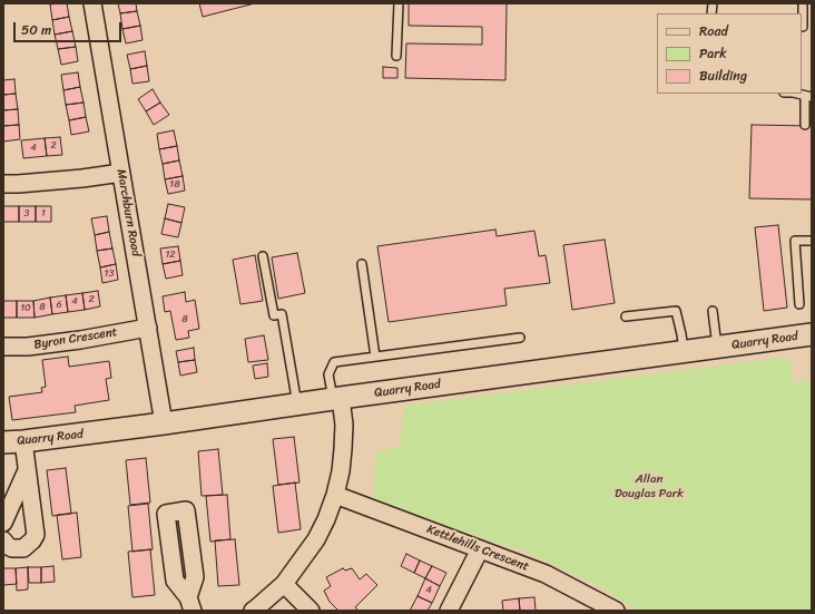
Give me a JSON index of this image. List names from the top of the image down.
{
  "streets": {
    "street": [
      "Marchburn Road",
      "Byron Crescent",
      "Quarry Road",
      "Kettlehills Crescent"
    ]
  },
  "crossings": [
    ["Marchburn Road", "Byron Crescent"],
    ["Marchburn Road", "Quarry Road"]
  ],
  "parks": ["Allan Douglas Park"],
  "house_numbers": [
    "2",
    "4",
    "18",
    "3",
    "1",
    "12",
    "13",
    "2",
    "4",
    "6",
    "8",
    "10",
    "8",
    "4"
  ],
  "legend": ["Road", "Park", "Building"],
  "scale_bar": "50 m"
}
